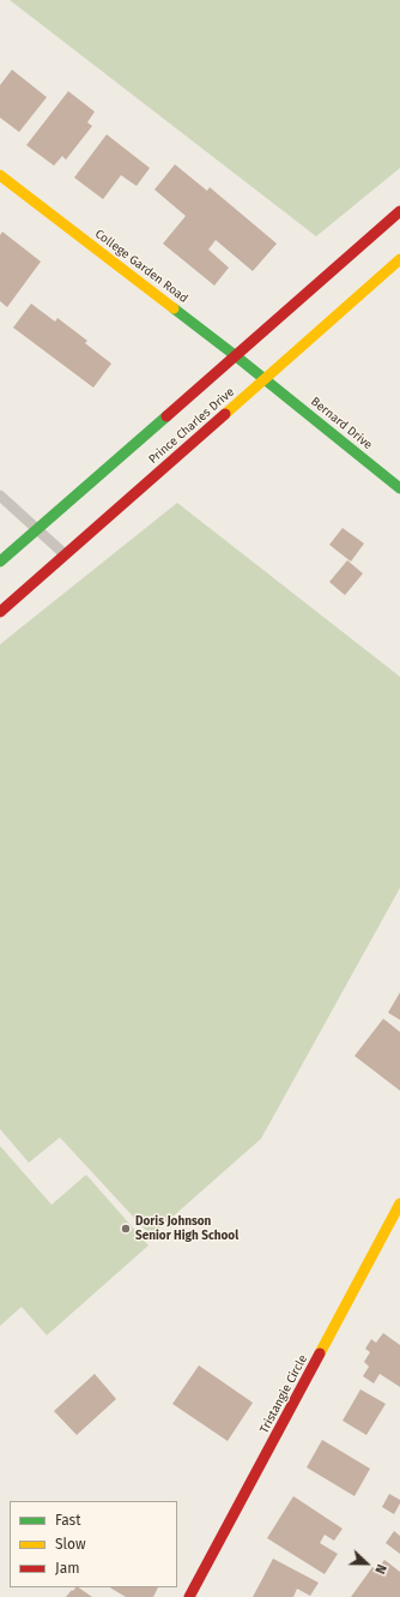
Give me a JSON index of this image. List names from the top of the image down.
{
  "streets": {
    "main road": [
      "College Garden Road",
      "Bernard Drive",
      "Prince Charles Drive",
      "Tristangie Circle"
    ]
  },
  "crossings": [
    ["College Garden Road", "Bernard Drive"],
    ["College Garden Road", "Prince Charles Drive"],
    ["Bernard Drive", "Prince Charles Drive"]
  ],
  "places": ["Doris Johnson Senior High School"],
  "legend": ["Fast", "Slow", "Jam"],
  "north": "right"
}
